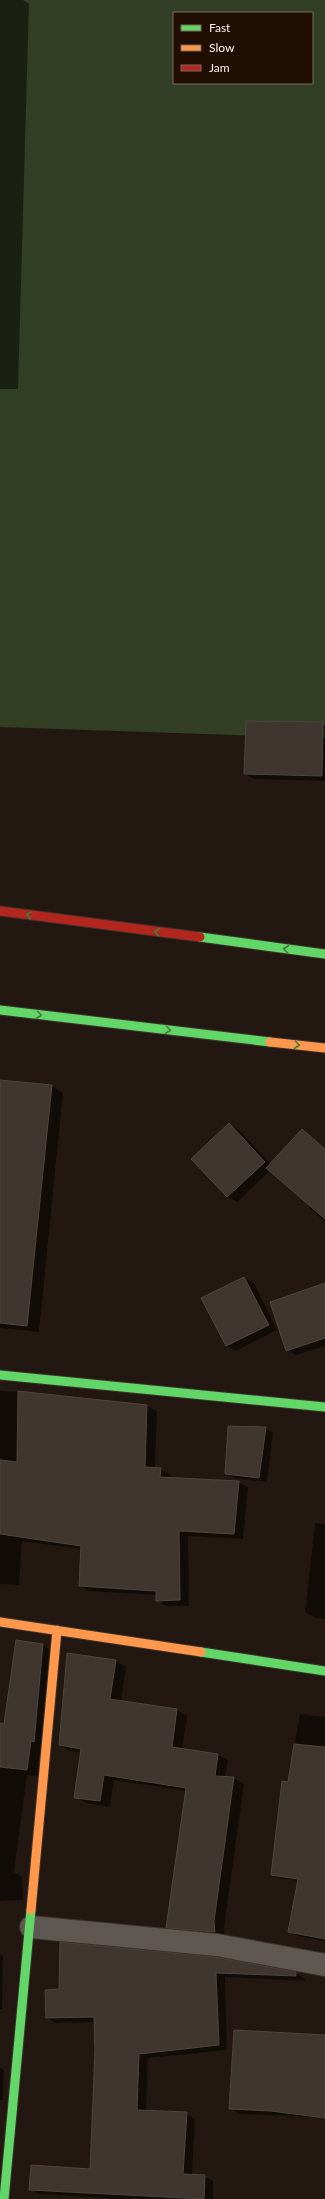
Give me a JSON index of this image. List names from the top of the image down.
{
  "legend": ["Fast", "Slow", "Jam"]
}
